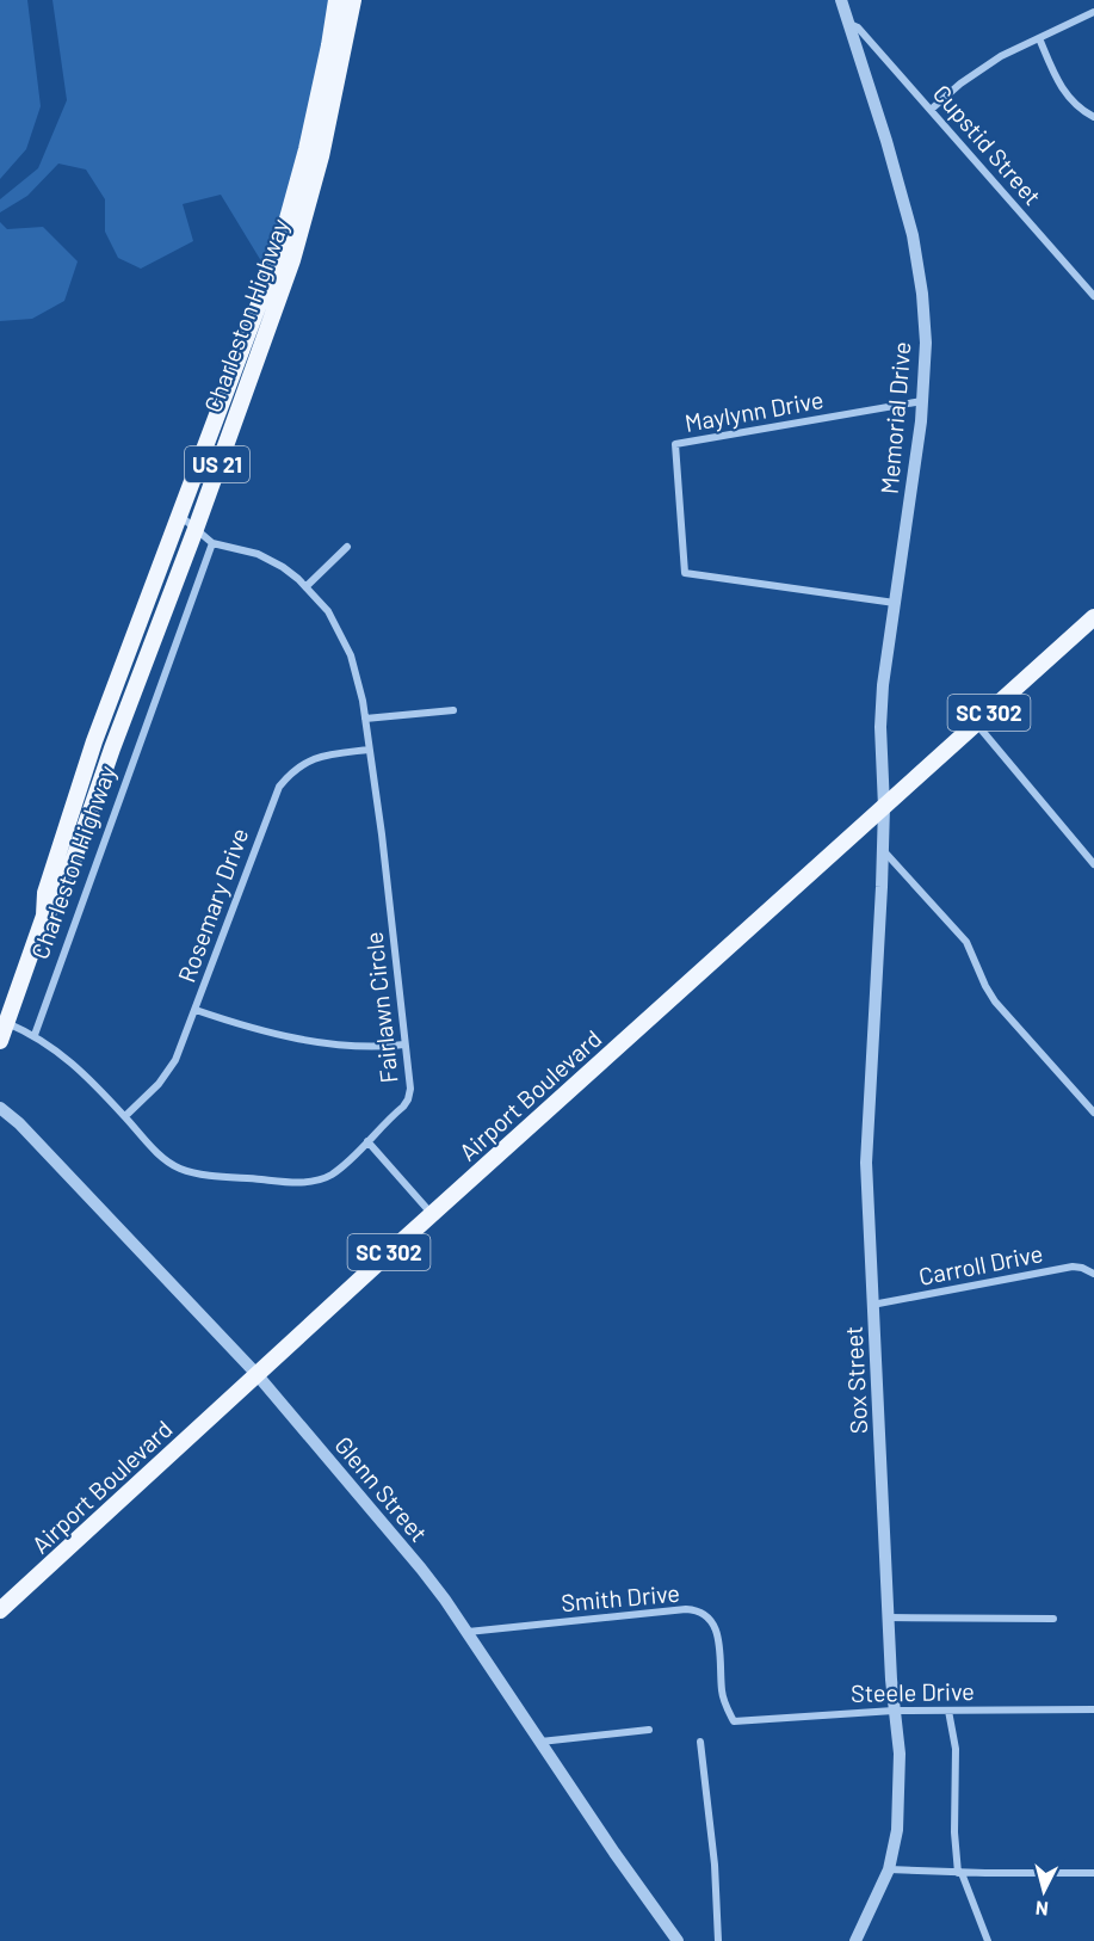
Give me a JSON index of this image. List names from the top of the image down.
{
  "streets": {
    "main road": [
      "Charleston Highway",
      "US 21",
      "SC 302",
      "Airport Boulevard"
    ],
    "street": [
      "Cupstid Street",
      "Maylynn Drive",
      "Memorial Drive",
      "Rosemary Drive",
      "Fairlawn Circle",
      "Carroll Drive",
      "Sox Street",
      "Glenn Street",
      "Smith Drive",
      "Steele Drive"
    ]
  },
  "crossings": [
    ["Cupstid Street", "Memorial Drive"],
    ["Charleston Highway", "Fairlawn Circle"],
    ["Maylynn Drive", "Memorial Drive"],
    ["Memorial Drive", "Airport Boulevard"],
    ["Memorial Drive", "Sox Street"],
    ["Rosemary Drive", "Fairlawn Circle"],
    ["Airport Boulevard", "Sox Street"],
    ["Airport Boulevard", "Glenn Street"],
    ["Carroll Drive", "Sox Street"],
    ["Sox Street", "Steele Drive"],
    ["Glenn Street", "Smith Drive"],
    ["Smith Drive", "Steele Drive"]
  ],
  "north": "bottom"
}
